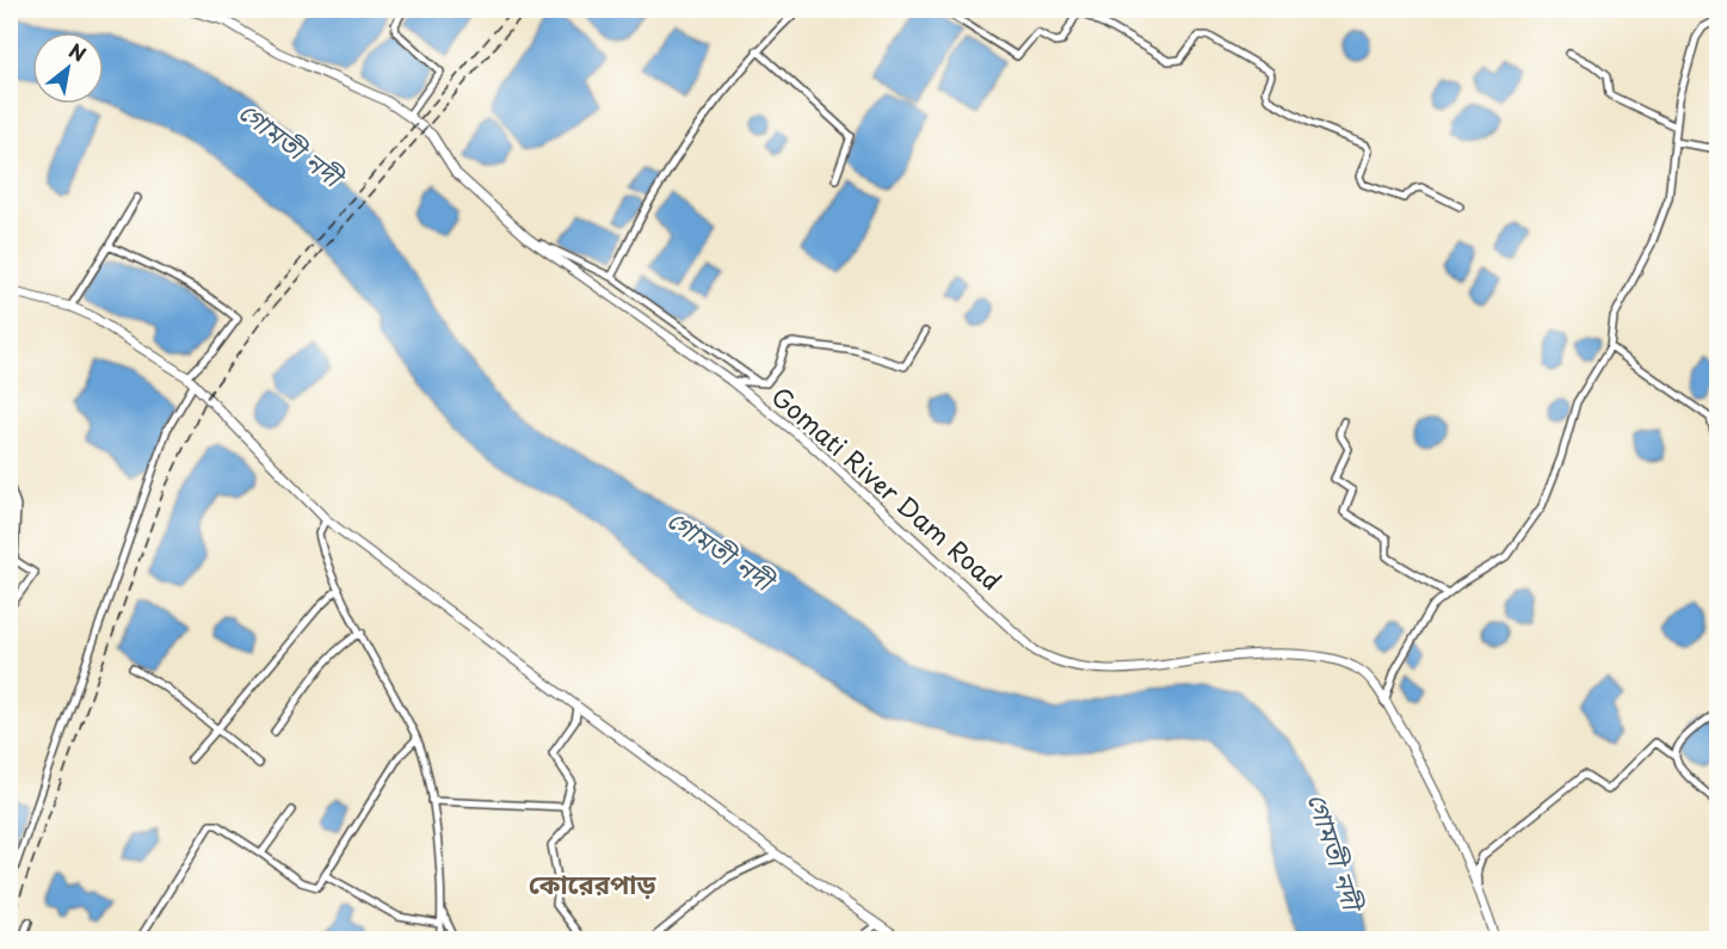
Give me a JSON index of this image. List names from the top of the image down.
{
  "streets": {
    "main road": ["Gomati River Dam Road"]
  },
  "districts": ["কোরেরপাড়"],
  "water": ["গোমতী নদী"],
  "north": "top right"
}
